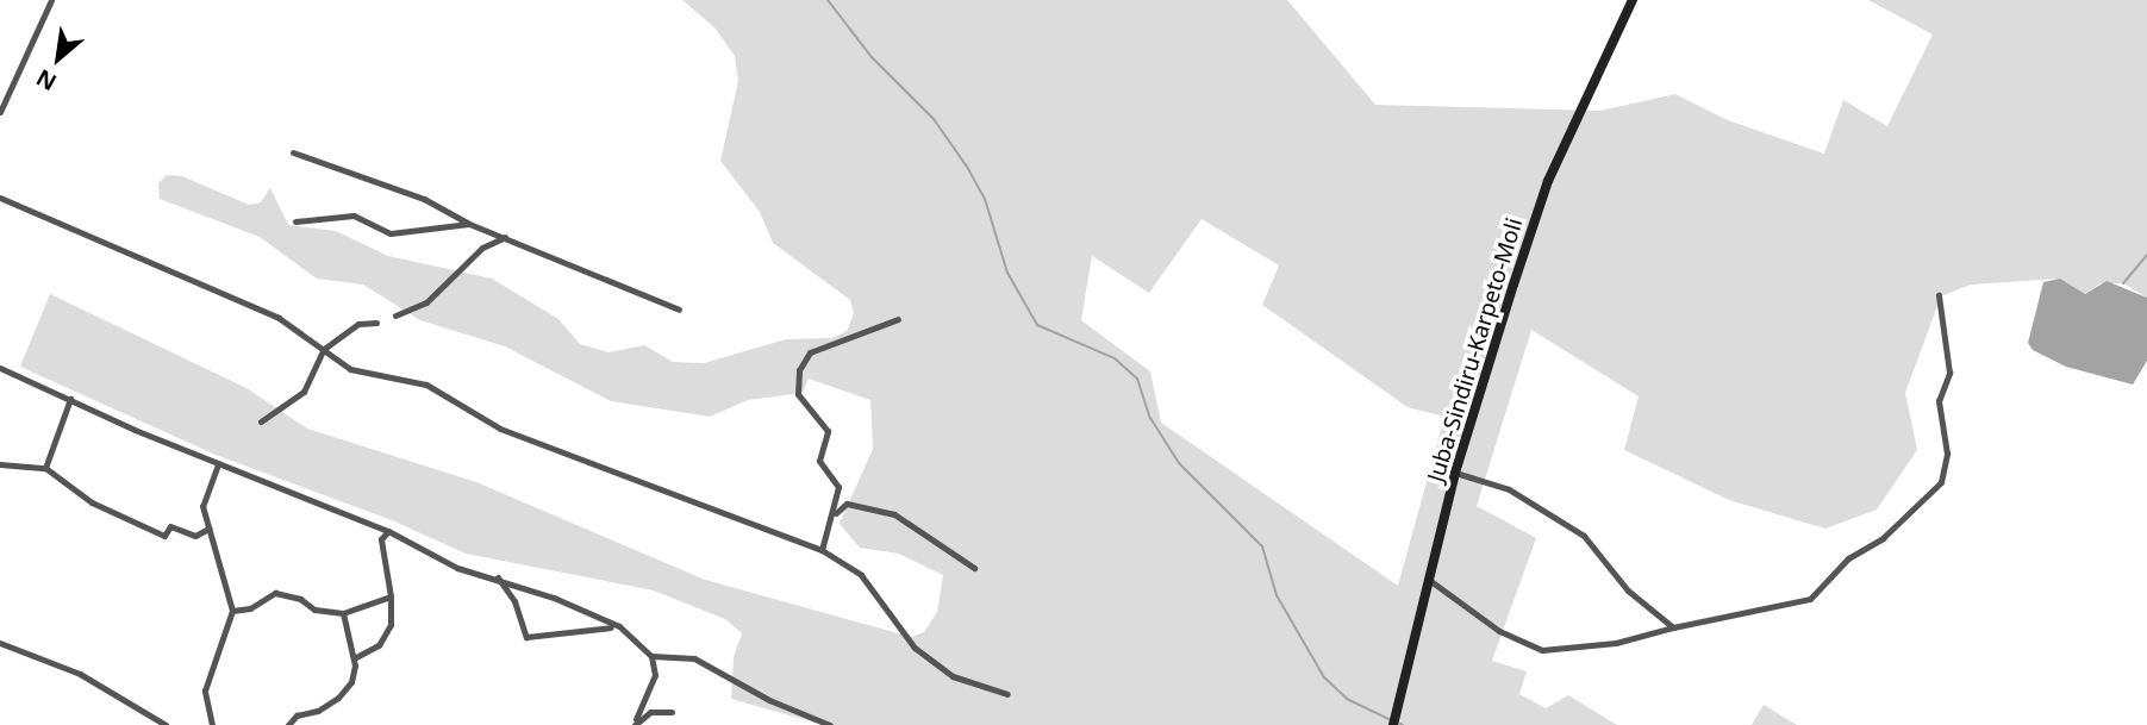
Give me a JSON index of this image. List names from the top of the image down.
{
  "streets": {
    "main road": ["Juba-Sindiru-Karpeto-Moli"]
  },
  "north": "bottom left"
}
